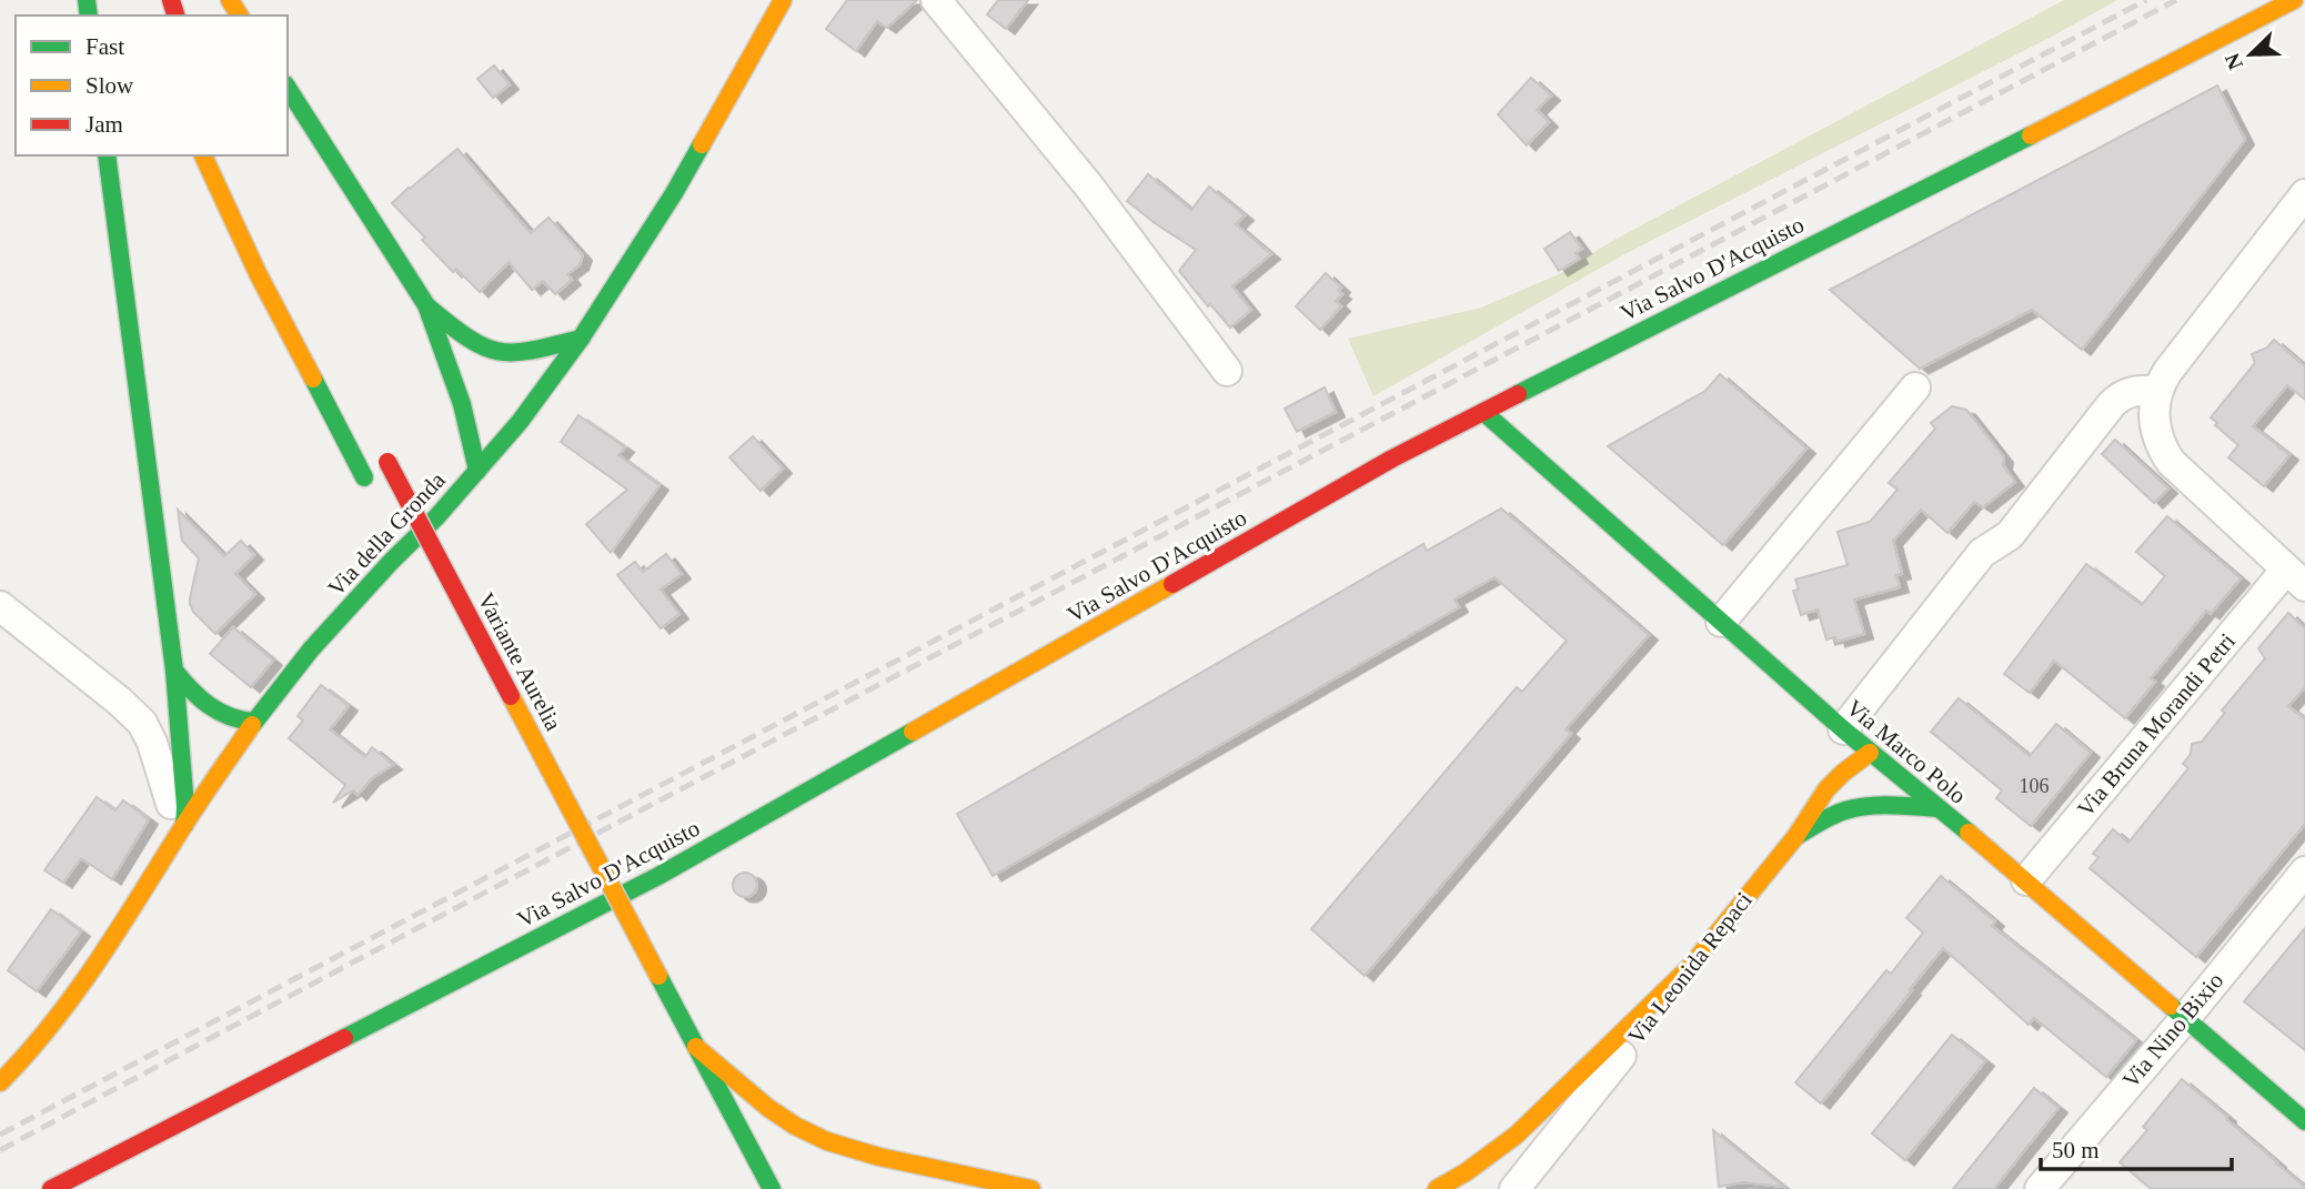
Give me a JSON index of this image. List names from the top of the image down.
{
  "streets": {
    "main road": [
      "Via Salvo D'Acquisto",
      "Via della Gronda",
      "Variante Aurelia",
      "Via Marco Polo",
      "Via Leonida Repaci"
    ],
    "street": ["Via Bruna Morandi Petri", "Via Nino Bixio"]
  },
  "crossings": [
    ["Via Salvo D'Acquisto", "Via Marco Polo"],
    ["Via Bruna Morandi Petri", "Via Marco Polo"],
    ["Via Marco Polo", "Via Leonida Repaci"],
    ["Via Marco Polo", "Via Nino Bixio"]
  ],
  "house_numbers": ["106"],
  "legend": ["Fast", "Slow", "Jam"],
  "scale_bar": "50 m",
  "north": "bottom left"
}
